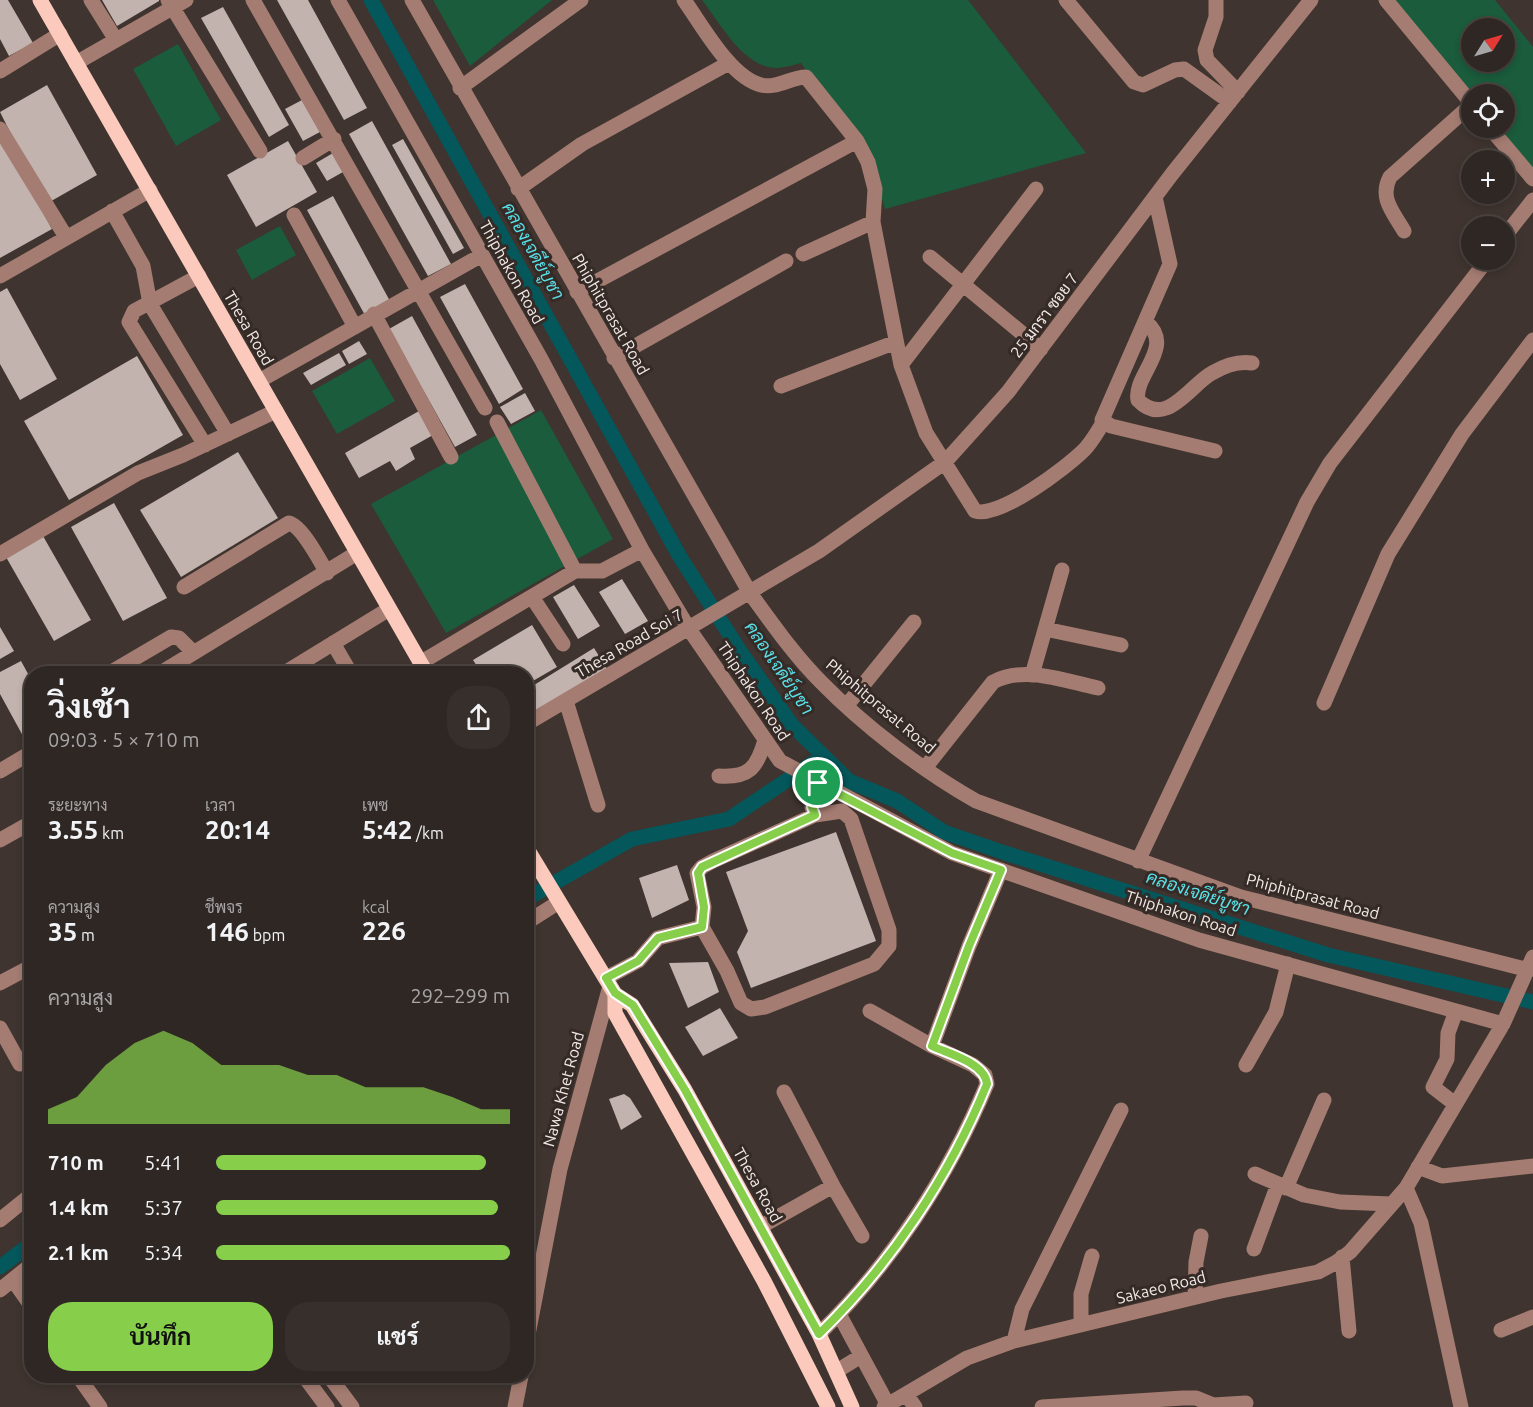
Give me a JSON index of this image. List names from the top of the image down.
{
  "streets": {
    "main road": ["Thesa Road"],
    "street": [
      "Thiphakon Road",
      "Phiphitprasat Road",
      "25 มกรา ซอย 7",
      "Thesa Road Soi 7",
      "Nawa Khet Road",
      "Sakaeo Road"
    ]
  },
  "crossings": [
    ["Thiphakon Road", "Thesa Road Soi 7"],
    ["Thiphakon Road", "Sakaeo Road"],
    ["Phiphitprasat Road", "25 มกรา ซอย 7"],
    ["Phiphitprasat Road", "Thesa Road Soi 7"],
    ["Phiphitprasat Road", "Sakaeo Road"],
    ["25 มกรา ซอย 7", "Thesa Road Soi 7"],
    ["Thesa Road", "Nawa Khet Road"]
  ],
  "water": ["คลองเจดีย์บูชา"],
  "north": "top right",
  "page": {
    "map_buttons": ["+", "−"],
    "heading": ["วิ่งเช้า", "09:03 · 5 × 710 m"],
    "stats": [
      ["ระยะทาง", "3.55 km"],
      ["เวลา", "20:14"],
      ["เพซ", "5:42 /km"],
      ["ความสูง", "35 m"],
      ["ชีพจร", "146 bpm"],
      ["kcal", "226"]
    ],
    "chart": ["ความสูง", "292–299 m"],
    "list": [
      {
        "name": "710 m",
        "note": "5:41"
      },
      {
        "name": "1.4 km",
        "note": "5:37"
      },
      {
        "name": "2.1 km",
        "note": "5:34"
      }
    ],
    "buttons": ["บันทึก", "แชร์"]
  }
}
